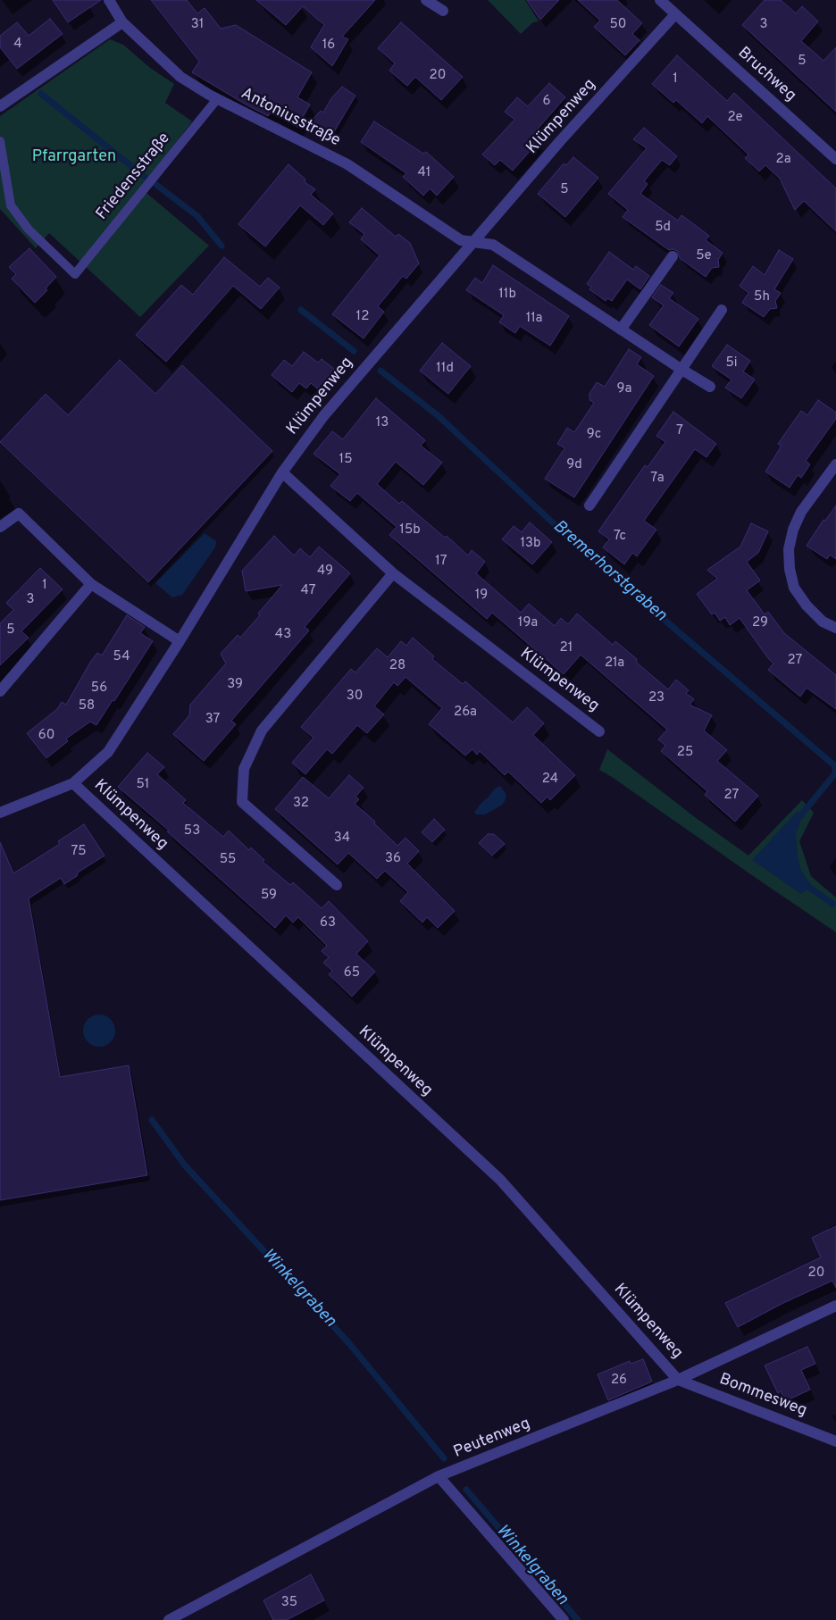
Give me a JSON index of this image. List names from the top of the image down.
{
  "streets": {
    "street": [
      "Bruchweg",
      "Klümpenweg",
      "Antoniusstraße",
      "Bommesweg",
      "Peutenweg"
    ],
    "lane": ["Friedensstraße"]
  },
  "crossings": [
    ["Bruchweg", "Klümpenweg"],
    ["Klümpenweg", "Antoniusstraße"],
    ["Klümpenweg", "Bommesweg"],
    ["Klümpenweg", "Peutenweg"],
    ["Antoniusstraße", "Friedensstraße"],
    ["Bommesweg", "Peutenweg"]
  ],
  "water": ["Bremerhorstgraben", "Winkelgraben"],
  "parks": ["Pfarrgarten"],
  "house_numbers": [
    "31",
    "50",
    "3",
    "4",
    "16",
    "5",
    "20",
    "1",
    "6",
    "2e",
    "2a",
    "41",
    "5",
    "5d",
    "5e",
    "11b",
    "5h",
    "12",
    "11a",
    "5i",
    "11d",
    "9a",
    "13",
    "7",
    "9c",
    "15",
    "9d",
    "7a",
    "15b",
    "7c",
    "13b",
    "17",
    "49",
    "1",
    "47",
    "19",
    "3",
    "19a",
    "29",
    "5",
    "43",
    "21",
    "54",
    "27",
    "21a",
    "28",
    "39",
    "56",
    "30",
    "23",
    "58",
    "26a",
    "37",
    "60",
    "25",
    "24",
    "51",
    "27",
    "32",
    "53",
    "34",
    "75",
    "36",
    "55",
    "59",
    "63",
    "65",
    "20",
    "26",
    "35"
  ]
}
